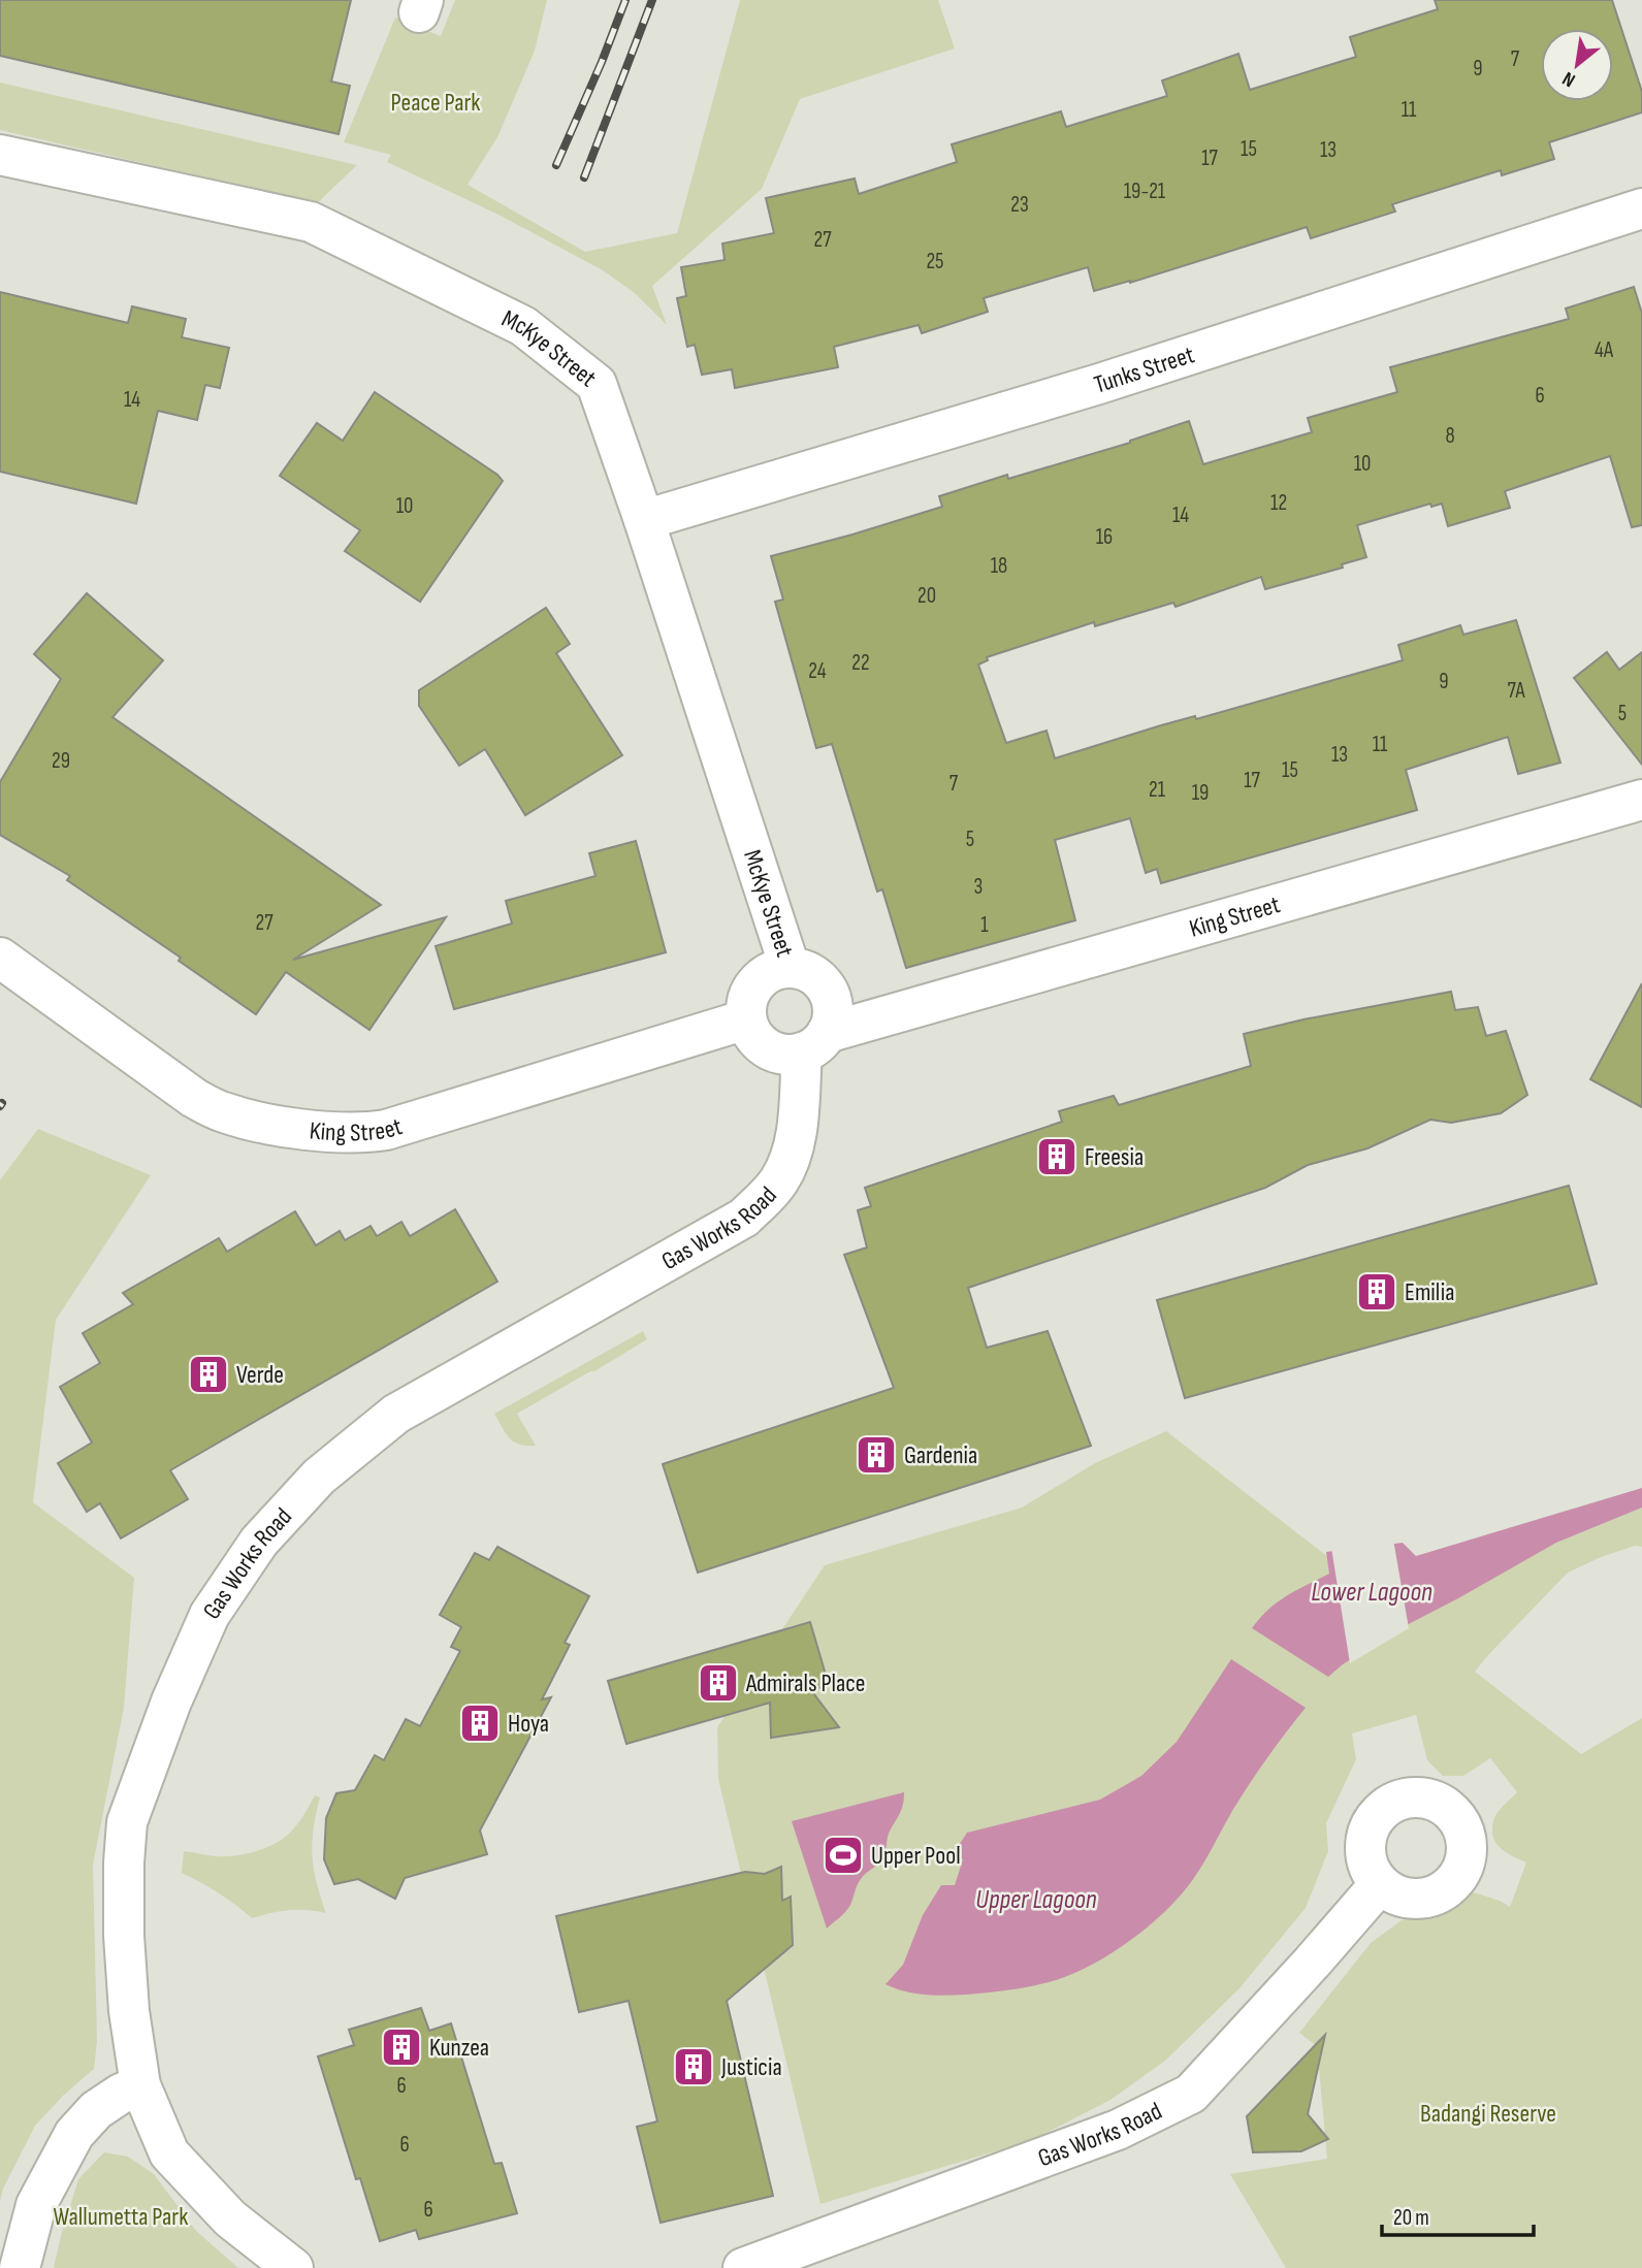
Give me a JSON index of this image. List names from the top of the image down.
{
  "streets": {
    "street": [
      "McKye Street",
      "Tunks Street",
      "King Street",
      "Gas Works Road"
    ]
  },
  "crossings": [
    ["McKye Street", "Tunks Street"],
    ["McKye Street", "King Street"],
    ["McKye Street", "Gas Works Road"],
    ["King Street", "Gas Works Road"]
  ],
  "water": ["Lower Lagoon", "Upper Lagoon"],
  "parks": ["Peace Park", "Badangi Reserve", "Wallumetta Park"],
  "places": {
    "building": [
      "Freesia",
      "Emilia",
      "Verde",
      "Gardenia",
      "Admirals Place",
      "Hoya",
      "Kunzea",
      "Justicia"
    ],
    "sports": ["Upper Pool"]
  },
  "house_numbers": [
    "7",
    "9",
    "11",
    "15",
    "13",
    "17",
    "19-21",
    "23",
    "27",
    "25",
    "4A",
    "6",
    "14",
    "8",
    "10",
    "12",
    "10",
    "14",
    "16",
    "18",
    "20",
    "22",
    "24",
    "9",
    "7A",
    "5",
    "11",
    "13",
    "29",
    "15",
    "17",
    "7",
    "21",
    "19",
    "5",
    "3",
    "27",
    "1",
    "6",
    "6",
    "6"
  ],
  "scale_bar": "20 m",
  "north": "bottom left"
}
